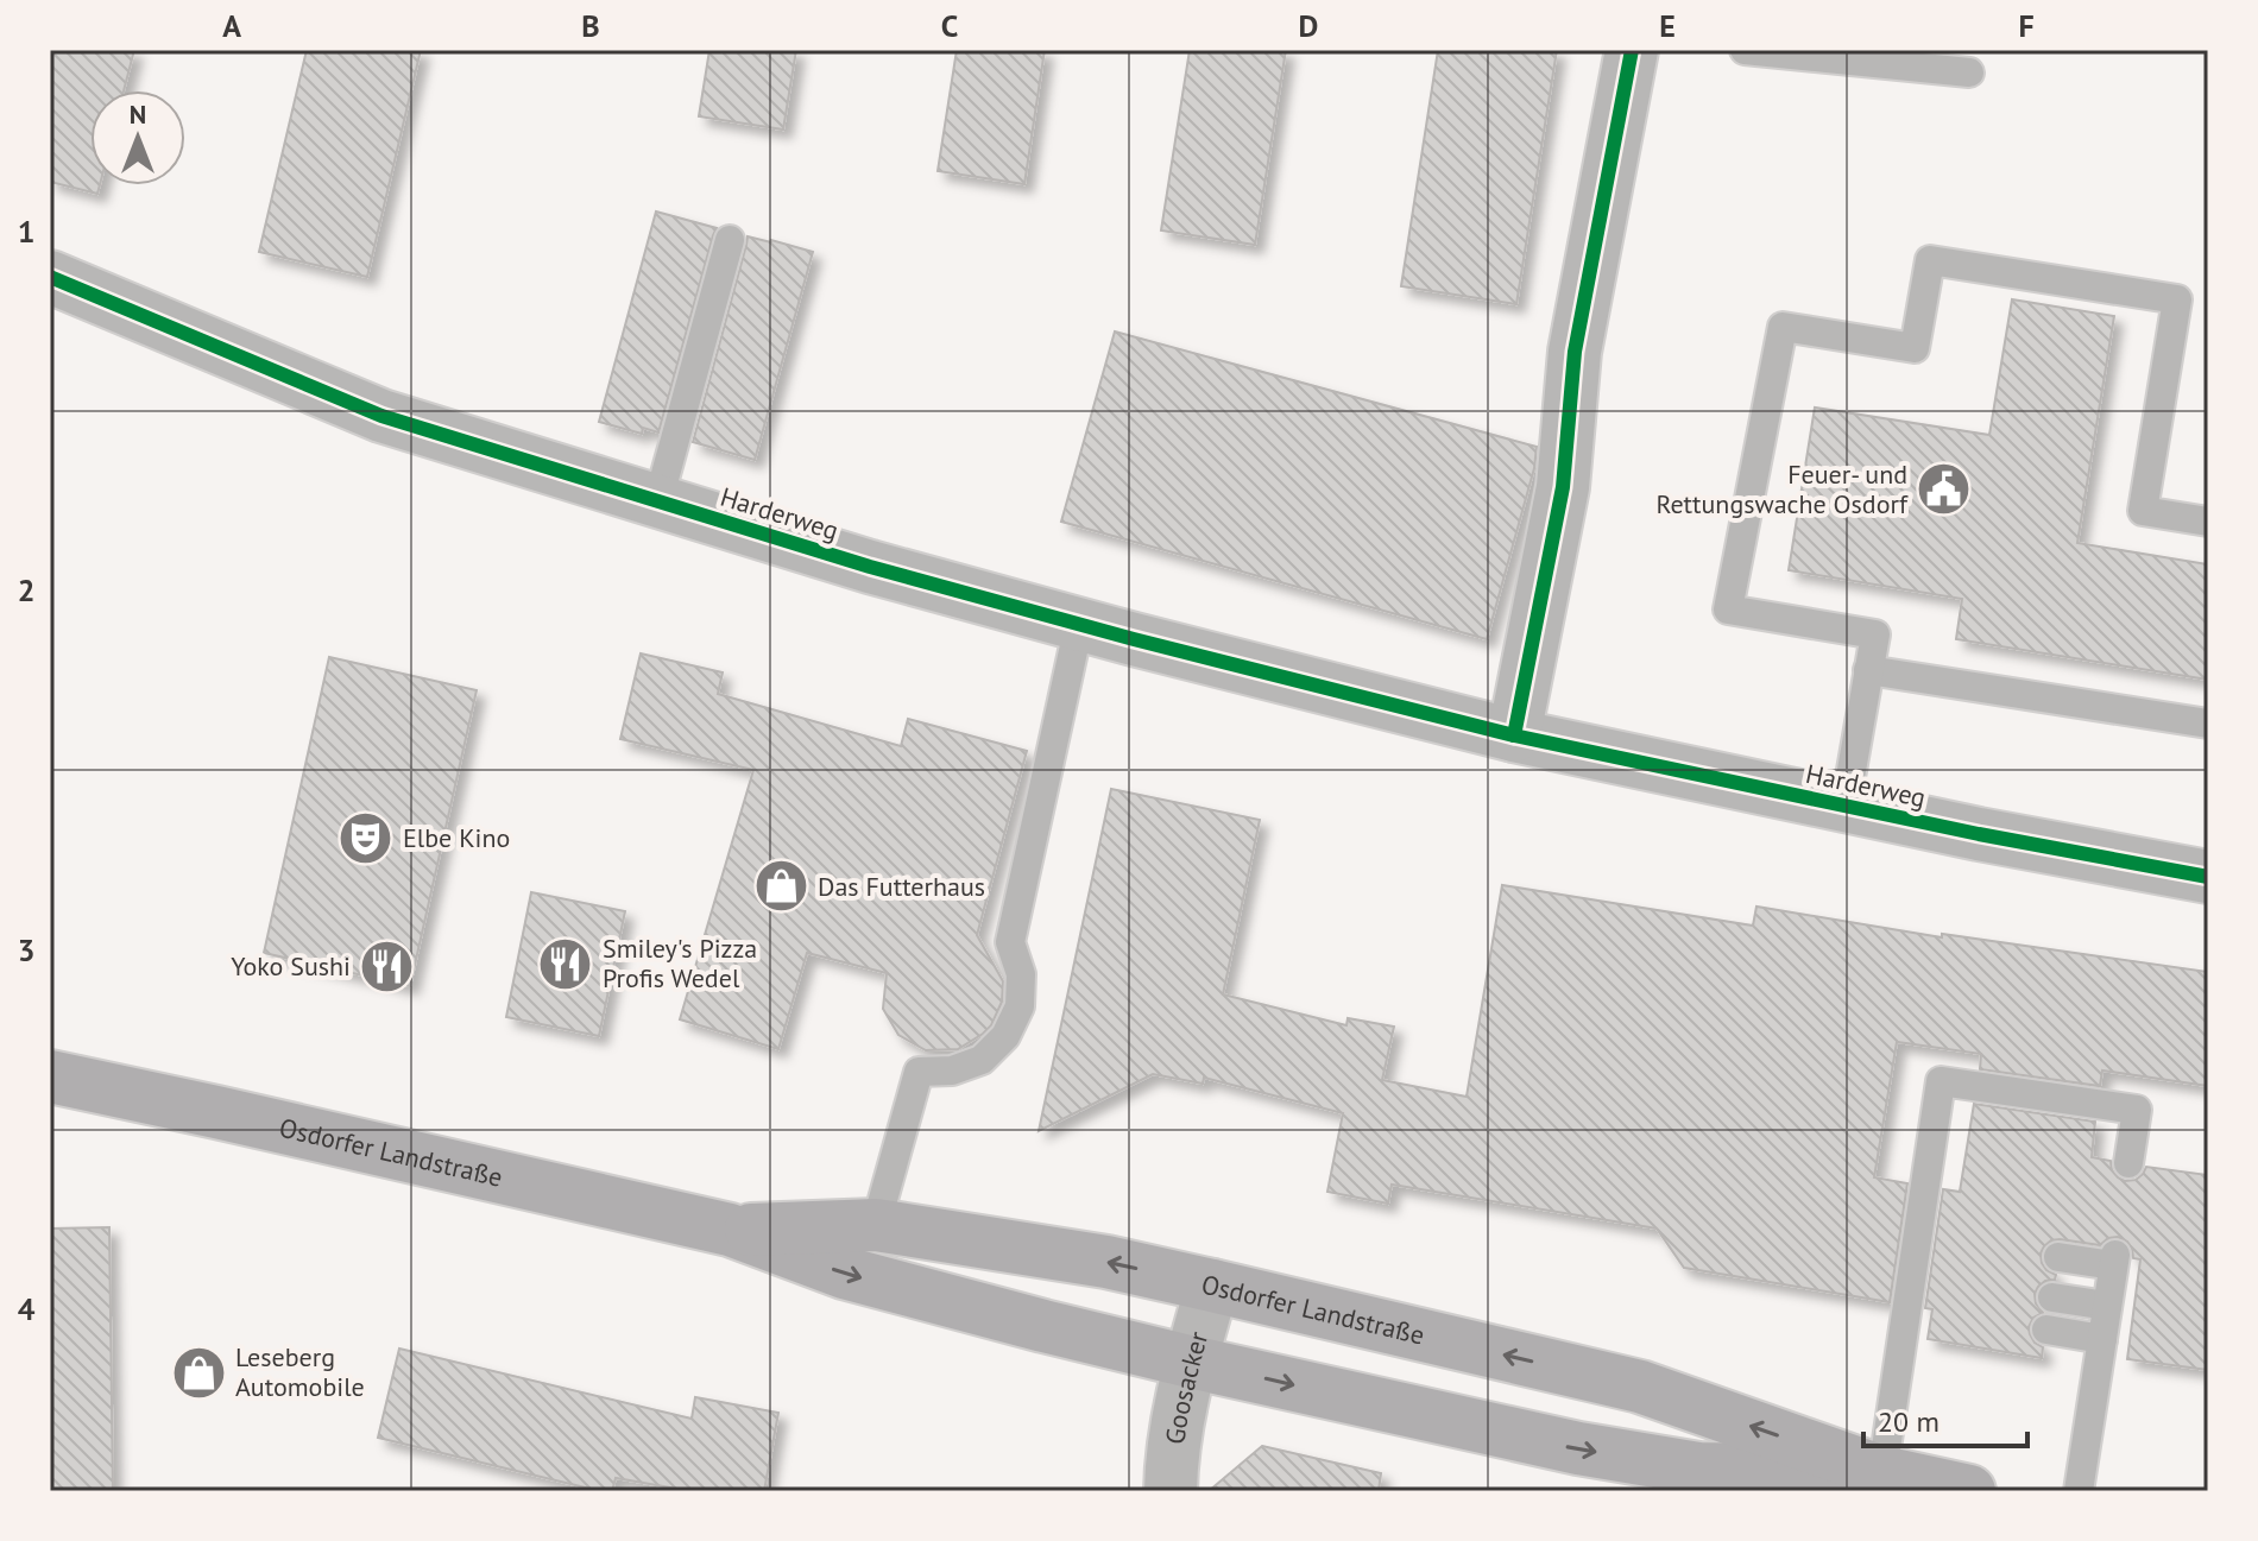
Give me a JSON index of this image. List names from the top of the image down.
{
  "streets": {
    "main road": ["Osdorfer Landstraße"],
    "street": ["Harderweg", "Goosacker"]
  },
  "crossings": [
    ["Osdorfer Landstraße", "Goosacker"]
  ],
  "places": {
    "public building": ["Feuer- und Rettungswache Osdorf"],
    "theatre": ["Elbe Kino"],
    "shop": ["Das Futterhaus", "Leseberg Automobile"],
    "restaurant": ["Smiley's Pizza Profis Wedel", "Yoko Sushi"]
  },
  "scale_bar": "20 m",
  "north": "top",
  "grid": {
    "columns": [
      "A",
      "B",
      "C",
      "D",
      "E",
      "F"
    ],
    "rows": [
      "1",
      "2",
      "3",
      "4"
    ]
  }
}
